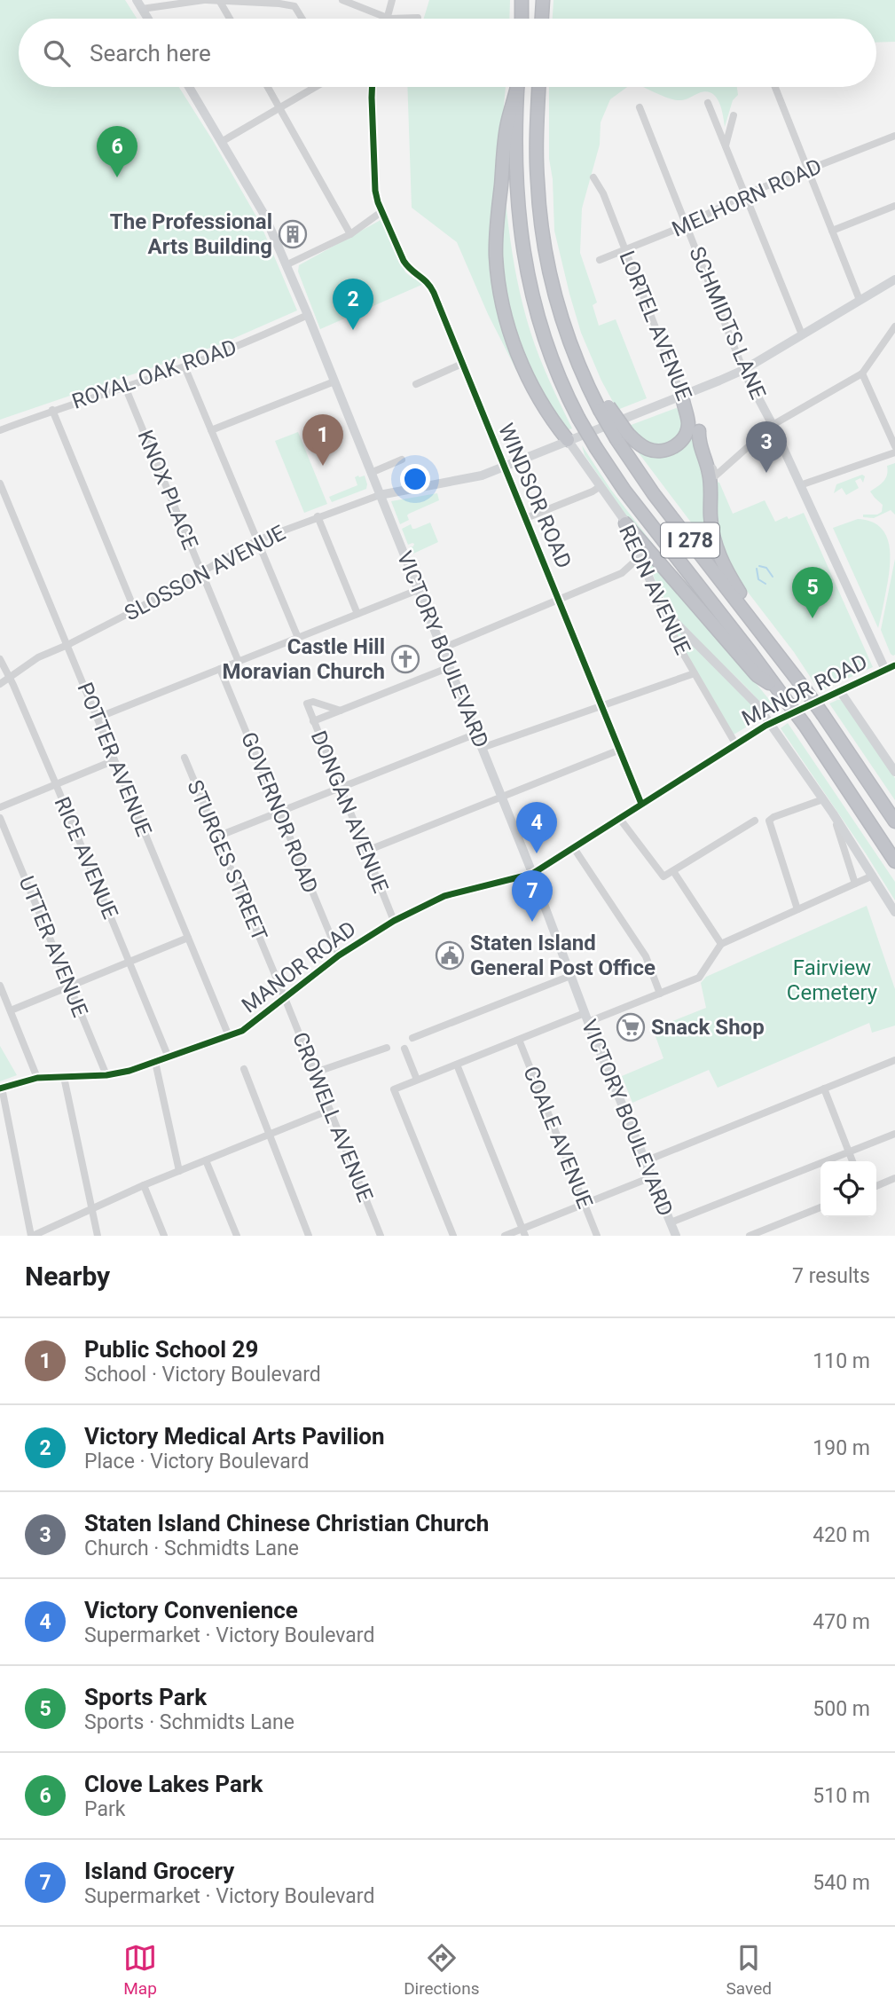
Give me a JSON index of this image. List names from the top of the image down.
{
  "streets": {
    "highway": ["I 278"],
    "main road": [
      "SCHMIDTS LANE",
      "LORTEL AVENUE",
      "SLOSSON AVENUE",
      "REON AVENUE",
      "VICTORY BOULEVARD",
      "MANOR ROAD"
    ],
    "street": [
      "MELHORN ROAD",
      "ROYAL OAK ROAD",
      "KNOX PLACE",
      "WINDSOR ROAD",
      "POTTER AVENUE",
      "DONGAN AVENUE",
      "GOVERNOR ROAD",
      "RICE AVENUE",
      "STURGES STREET",
      "UTTER AVENUE",
      "CROWELL AVENUE",
      "COALE AVENUE"
    ]
  },
  "crossings": [
    ["MELHORN ROAD", "SCHMIDTS LANE"],
    ["MELHORN ROAD", "LORTEL AVENUE"],
    ["SCHMIDTS LANE", "LORTEL AVENUE"],
    ["SCHMIDTS LANE", "SLOSSON AVENUE"],
    ["SCHMIDTS LANE", "MANOR ROAD"],
    ["LORTEL AVENUE", "SLOSSON AVENUE"],
    ["ROYAL OAK ROAD", "KNOX PLACE"],
    ["ROYAL OAK ROAD", "VICTORY BOULEVARD"],
    ["KNOX PLACE", "SLOSSON AVENUE"],
    ["WINDSOR ROAD", "SLOSSON AVENUE"],
    ["WINDSOR ROAD", "MANOR ROAD"],
    ["SLOSSON AVENUE", "REON AVENUE"],
    ["SLOSSON AVENUE", "VICTORY BOULEVARD"],
    ["SLOSSON AVENUE", "POTTER AVENUE"],
    ["SLOSSON AVENUE", "RICE AVENUE"],
    ["REON AVENUE", "MANOR ROAD"],
    ["VICTORY BOULEVARD", "MANOR ROAD"],
    ["MANOR ROAD", "POTTER AVENUE"],
    ["MANOR ROAD", "DONGAN AVENUE"],
    ["MANOR ROAD", "GOVERNOR ROAD"],
    ["MANOR ROAD", "RICE AVENUE"],
    ["MANOR ROAD", "STURGES STREET"],
    ["MANOR ROAD", "UTTER AVENUE"],
    ["MANOR ROAD", "CROWELL AVENUE"],
    ["STURGES STREET", "CROWELL AVENUE"]
  ],
  "parks": ["Fairview Cemetery"],
  "places": {
    "building": ["The Professional Arts Building"],
    "church": ["Castle Hill Moravian Church"],
    "public building": ["Staten Island General Post Office"],
    "supermarket": ["Snack Shop"]
  },
  "page": {
    "search": "Search here",
    "pins": [
      "6",
      "2",
      "1",
      "3",
      "5",
      "4",
      "7"
    ],
    "heading": ["Nearby", "7 results"],
    "list": [
      {
        "mark": "1",
        "name": "Public School 29",
        "note": "School · Victory Boulevard",
        "value": "110 m"
      },
      {
        "mark": "2",
        "name": "Victory Medical Arts Pavilion",
        "note": "Place · Victory Boulevard",
        "value": "190 m"
      },
      {
        "mark": "3",
        "name": "Staten Island Chinese Christian Church",
        "note": "Church · Schmidts Lane",
        "value": "420 m"
      },
      {
        "mark": "4",
        "name": "Victory Convenience",
        "note": "Supermarket · Victory Boulevard",
        "value": "470 m"
      },
      {
        "mark": "5",
        "name": "Sports Park",
        "note": "Sports · Schmidts Lane",
        "value": "500 m"
      },
      {
        "mark": "6",
        "name": "Clove Lakes Park",
        "note": "Park",
        "value": "510 m"
      },
      {
        "mark": "7",
        "name": "Island Grocery",
        "note": "Supermarket · Victory Boulevard",
        "value": "540 m"
      }
    ],
    "nav": ["Map", "Directions", "Saved"]
  }
}
